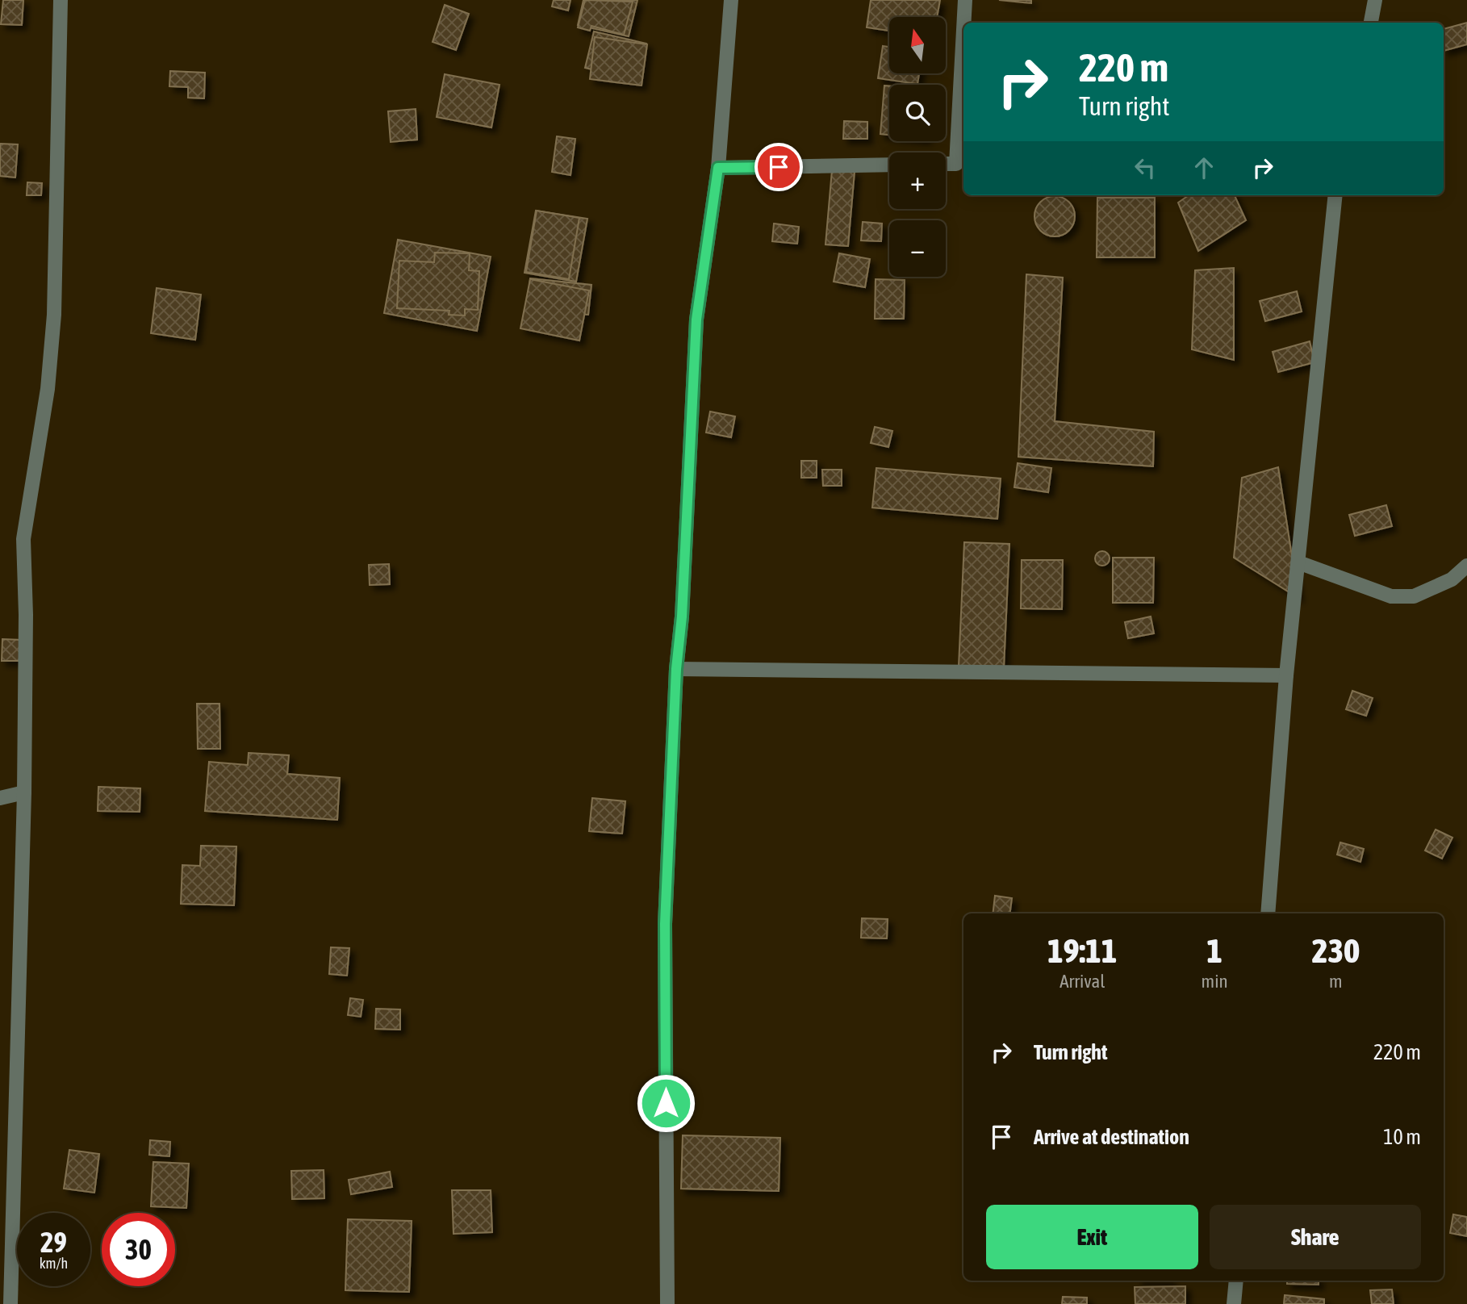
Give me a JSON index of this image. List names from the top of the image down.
{
  "north": "top",
  "page": {
    "map_buttons": ["+", "−"],
    "turn": ["220 m", "Turn right"],
    "eta": [
      "19:11",
      "Arrival",
      "1",
      "min",
      "230",
      "m"
    ],
    "list": [
      {
        "name": "Turn right",
        "value": "220 m"
      },
      {
        "name": "Arrive at destination",
        "value": "10 m"
      }
    ],
    "buttons": ["Exit", "Share"],
    "speed": "29 km/h",
    "limit": "30"
  }
}
